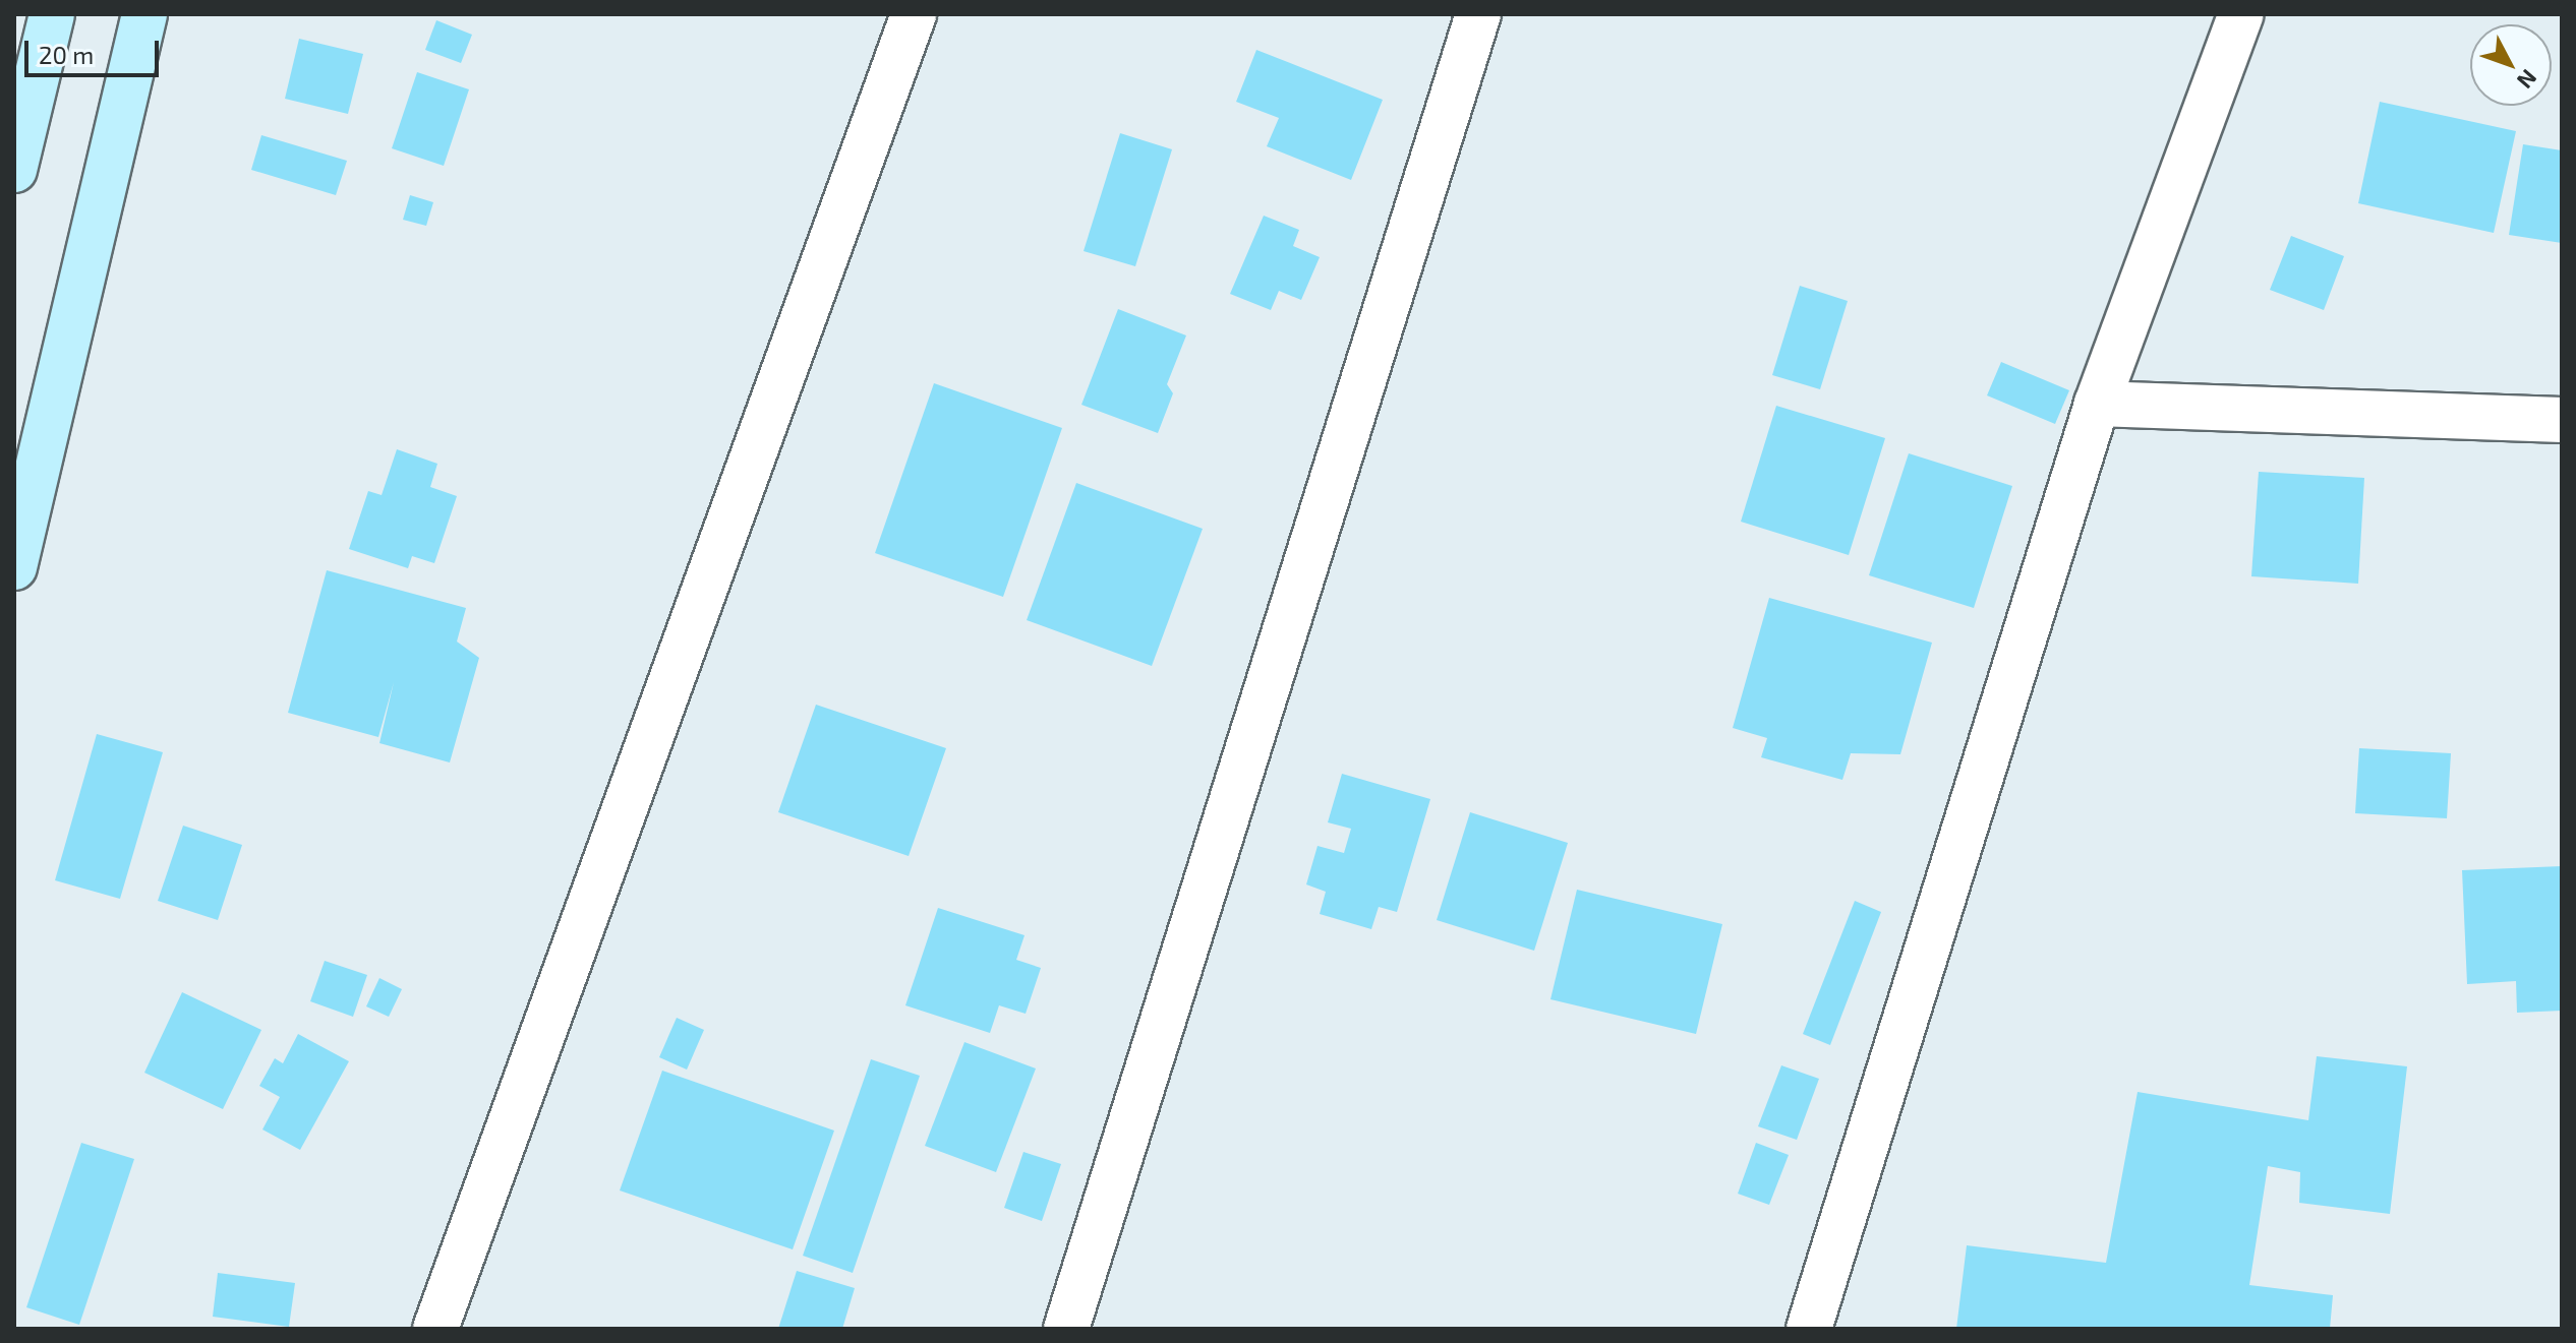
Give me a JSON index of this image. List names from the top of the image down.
{
  "scale_bar": "20 m",
  "north": "bottom right"
}
